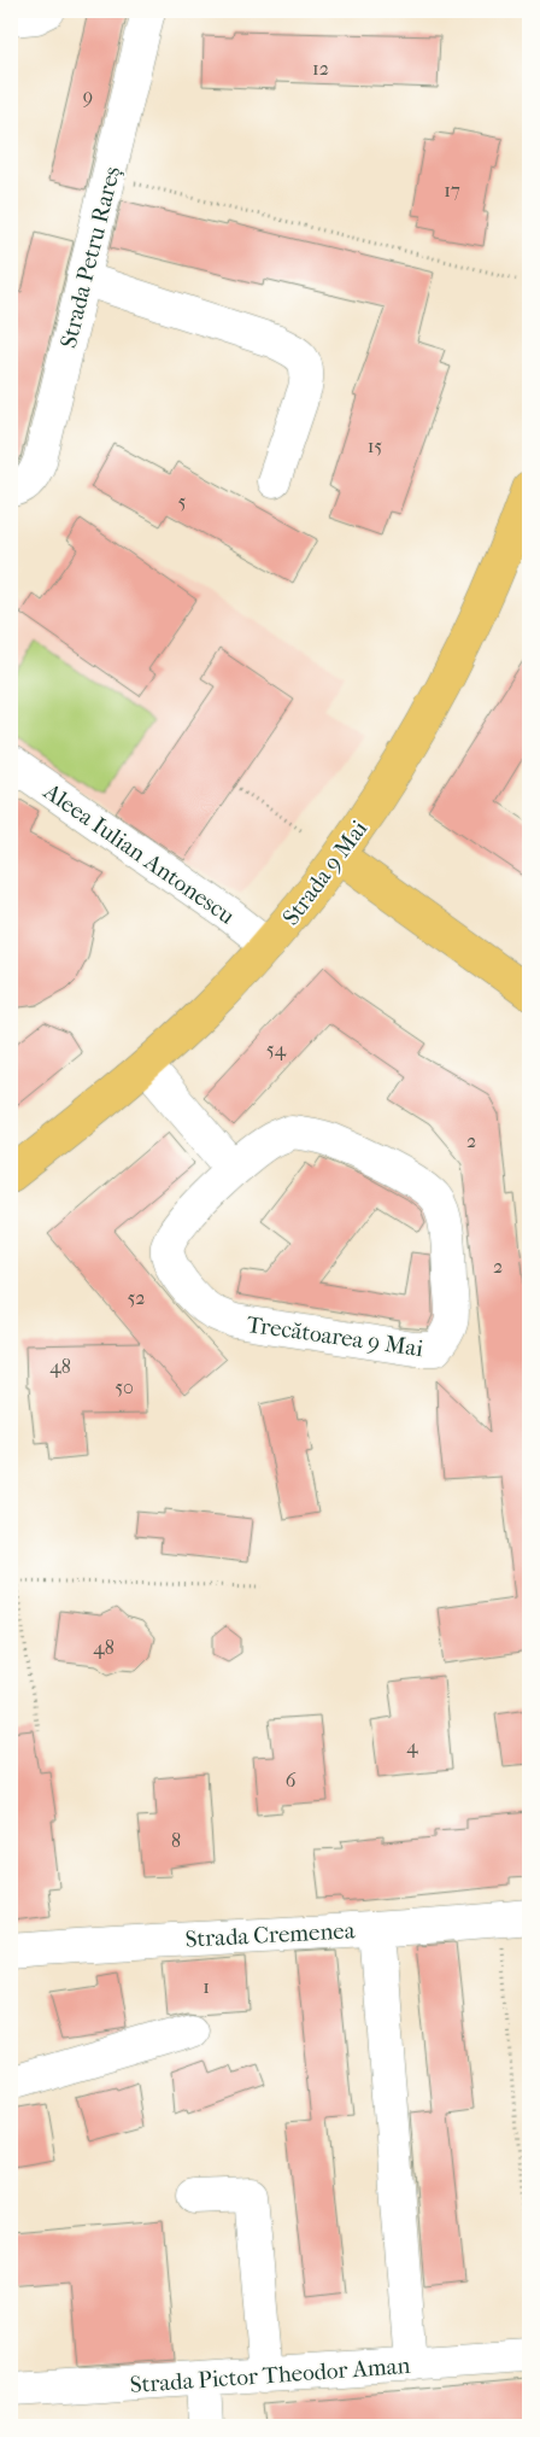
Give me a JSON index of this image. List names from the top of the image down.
{
  "streets": {
    "main road": ["Strada 9 Mai"],
    "street": [
      "Strada Petru Rareș",
      "Aleea Iulian Antonescu",
      "Trecătoarea 9 Mai",
      "Strada Cremenea",
      "Strada Pictor Theodor Aman"
    ]
  },
  "crossings": [
    ["Aleea Iulian Antonescu", "Strada 9 Mai"]
  ],
  "house_numbers": [
    "12",
    "9",
    "17",
    "15",
    "5",
    "54",
    "2",
    "2",
    "52",
    "48",
    "50",
    "48",
    "4",
    "6",
    "8",
    "1"
  ]
}
